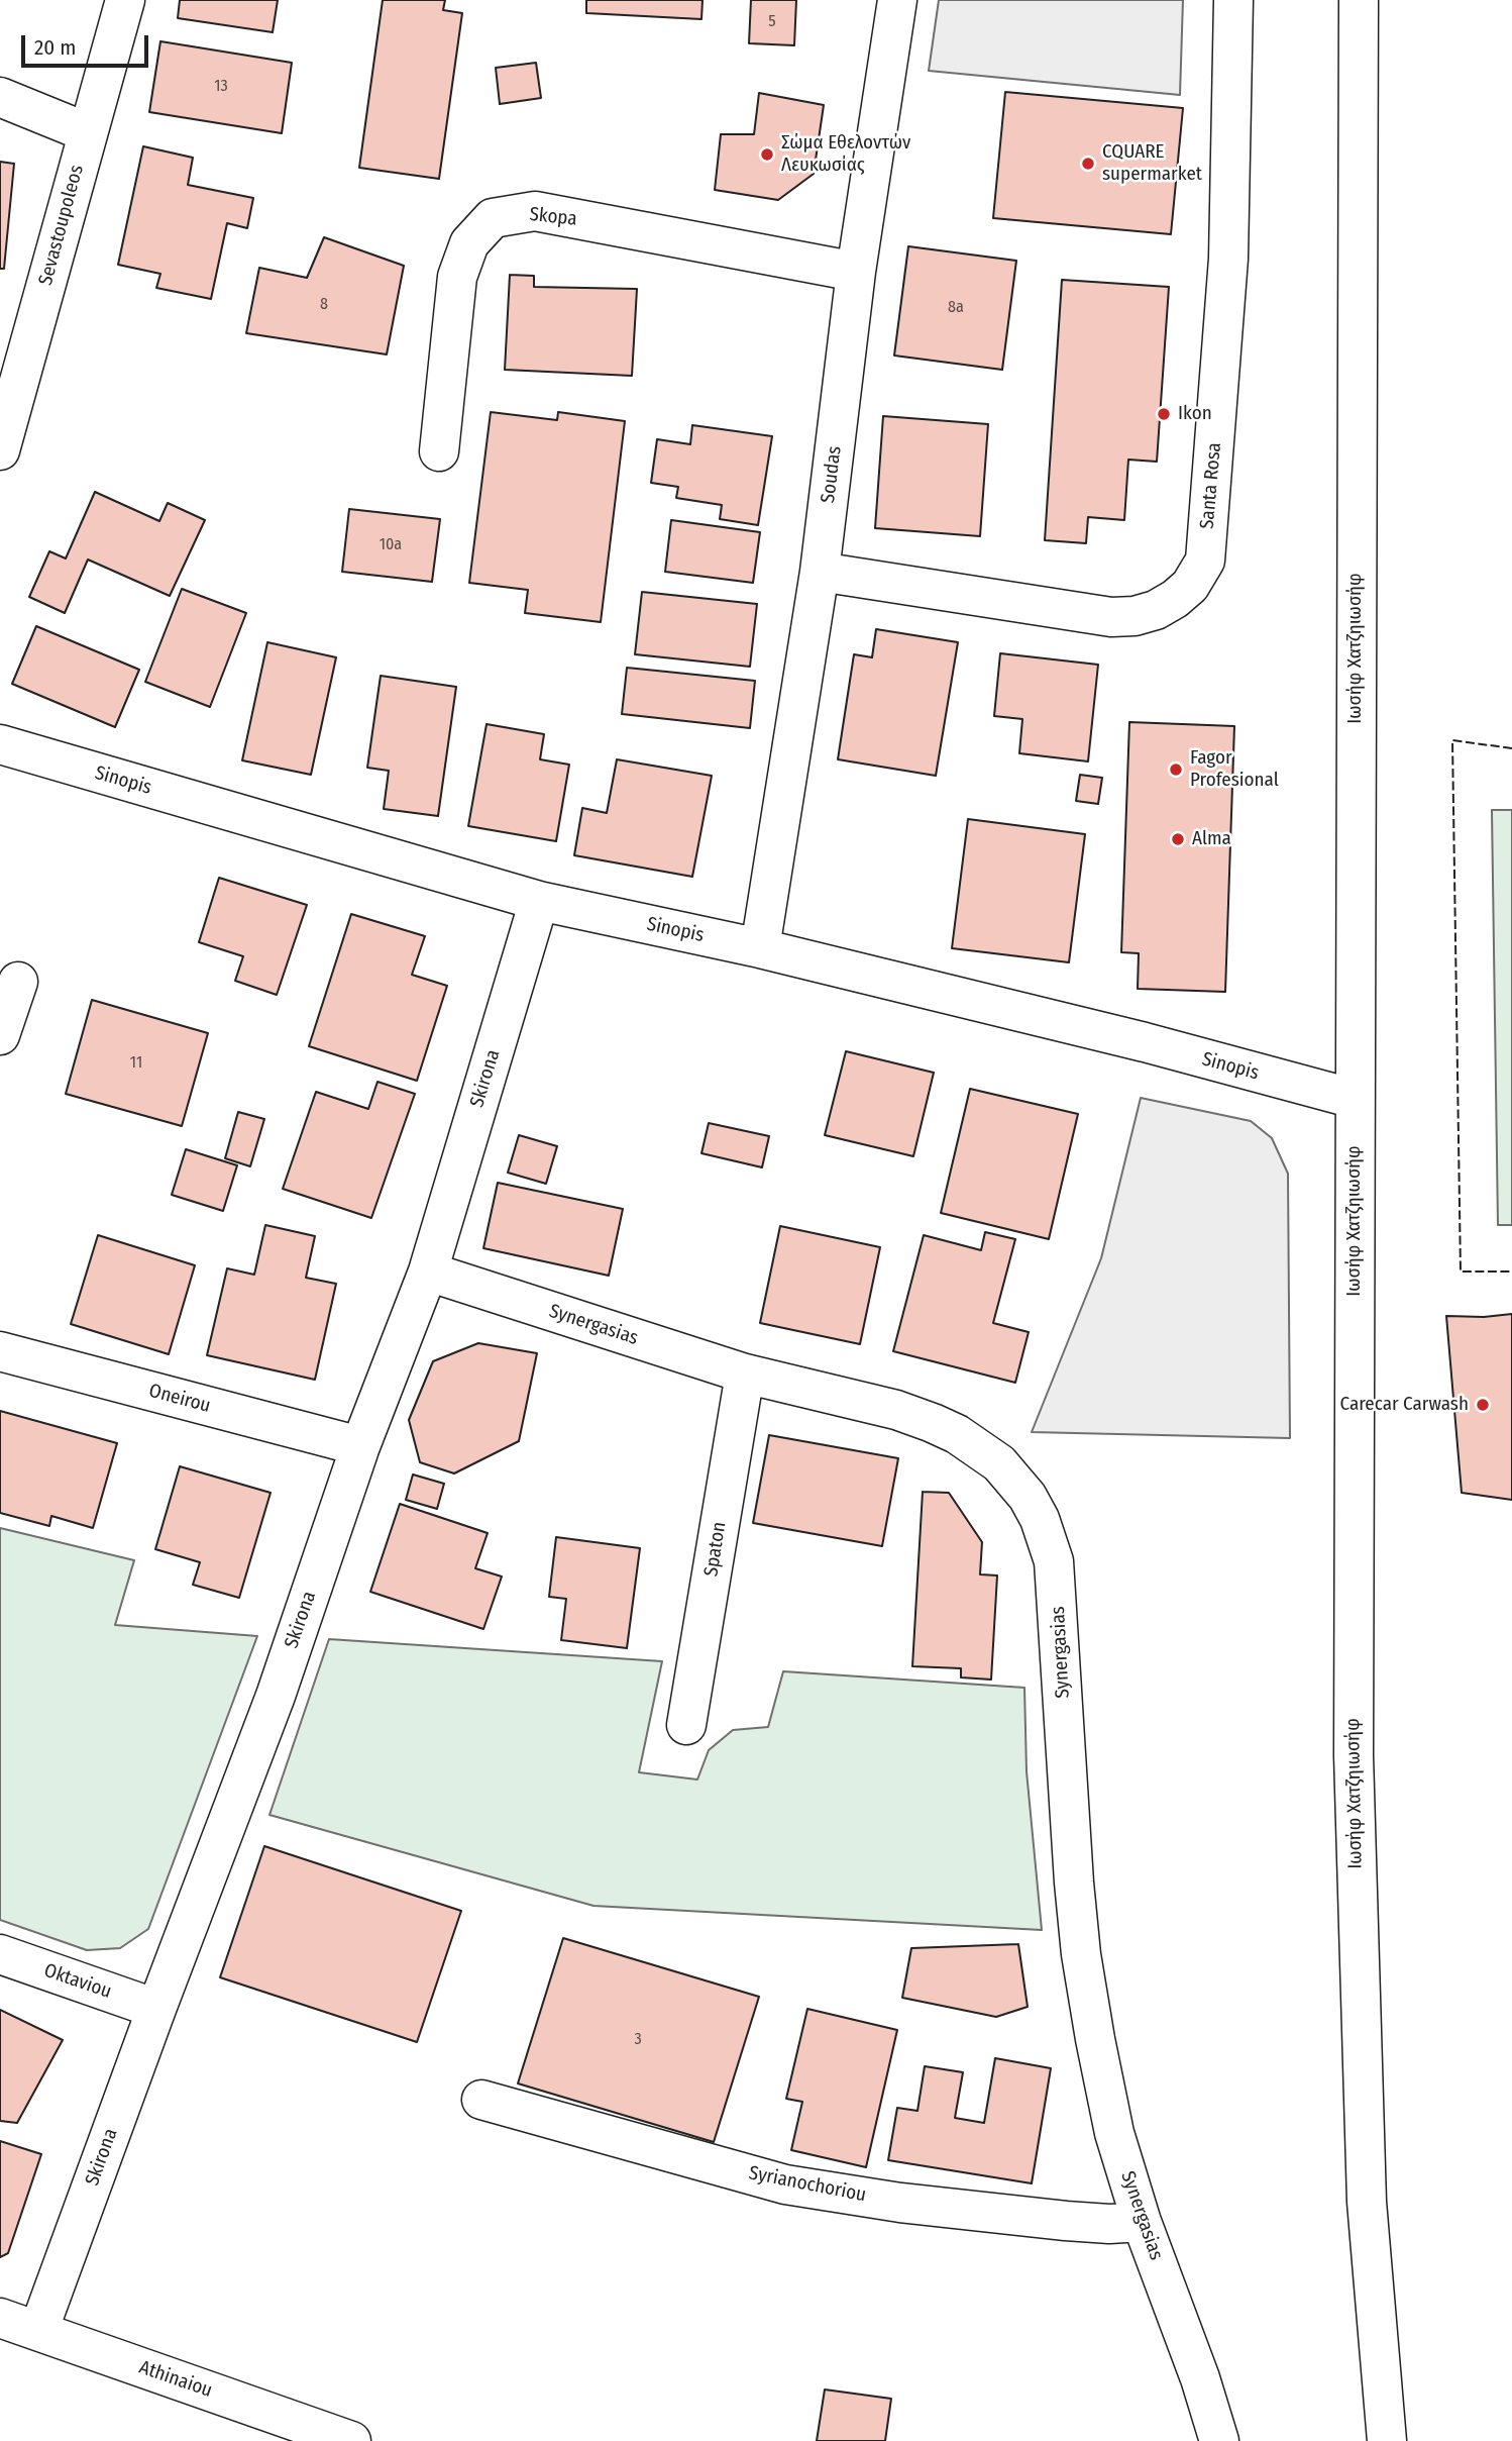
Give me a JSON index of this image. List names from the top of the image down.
{
  "streets": {
    "street": [
      "Skopa",
      "Sevastoupoleos",
      "Soudas",
      "Santa Rosa",
      "Ιωσήφ Χατζηιωσήφ",
      "Sinopis",
      "Skirona",
      "Synergasias",
      "Oneirou",
      "Spaton",
      "Oktaviou",
      "Syrianochoriou",
      "Athinaiou"
    ]
  },
  "crossings": [
    ["Skopa", "Soudas"],
    ["Soudas", "Santa Rosa"],
    ["Soudas", "Sinopis"],
    ["Ιωσήφ Χατζηιωσήφ", "Sinopis"],
    ["Sinopis", "Skirona"],
    ["Skirona", "Synergasias"],
    ["Skirona", "Oneirou"],
    ["Skirona", "Oktaviou"],
    ["Skirona", "Athinaiou"],
    ["Synergasias", "Spaton"],
    ["Synergasias", "Syrianochoriou"]
  ],
  "places": [
    "Σώμα Εθελοντών Λευκωσίας",
    "CQUARE supermarket",
    "Ikon",
    "Fagor Profesional",
    "Alma",
    "Carecar Carwash"
  ],
  "house_numbers": [
    "5",
    "13",
    "8",
    "8a",
    "10a",
    "11",
    "3"
  ],
  "scale_bar": "20 m"
}
